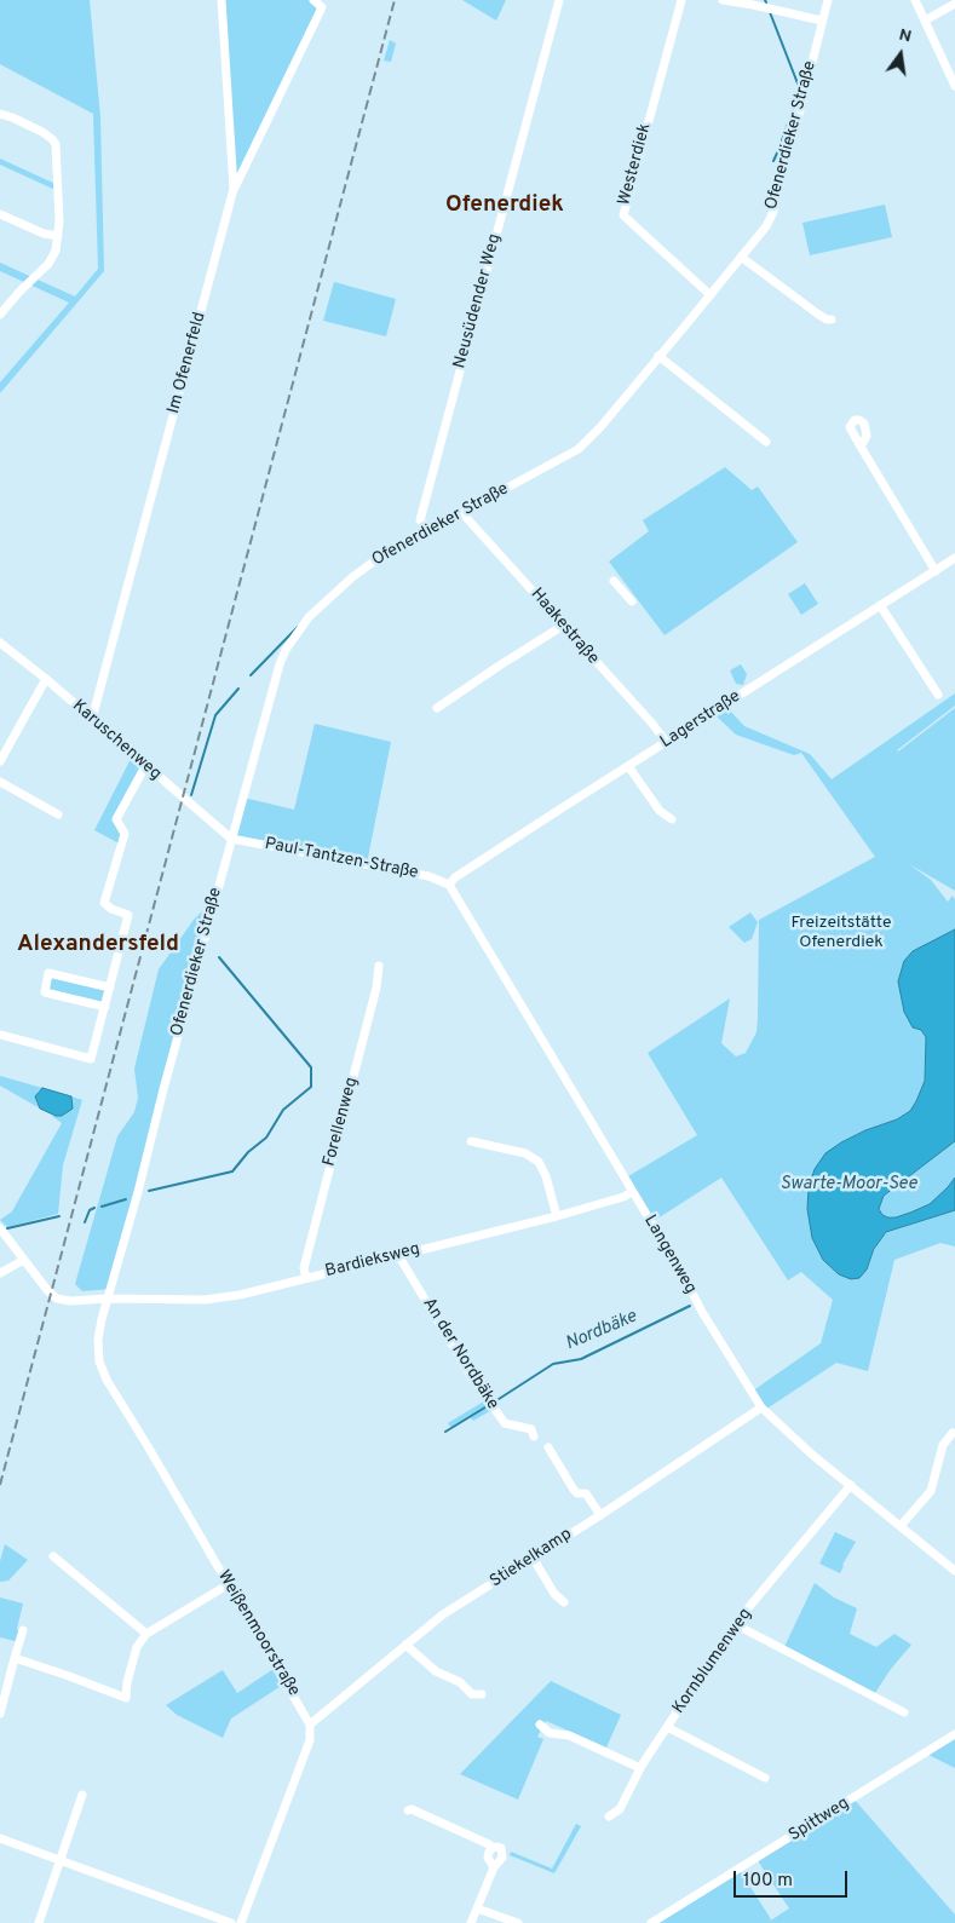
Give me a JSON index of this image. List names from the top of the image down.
{
  "streets": {
    "street": [
      "Ofenerdieker Straße",
      "Westerdiek",
      "Neusüdender Weg",
      "Im Ofenerfeld",
      "Haakestraße",
      "Lagerstraße",
      "Karuschenweg",
      "Paul-Tantzen-Straße",
      "Forellenweg",
      "Langenweg",
      "Bardieksweg",
      "An der Nordbäke",
      "Stiekelkamp",
      "Weißenmoorstraße",
      "Kornblumenweg",
      "Spittweg"
    ]
  },
  "crossings": [
    ["Ofenerdieker Straße", "Westerdiek"],
    ["Ofenerdieker Straße", "Neusüdender Weg"],
    ["Ofenerdieker Straße", "Haakestraße"],
    ["Ofenerdieker Straße", "Karuschenweg"],
    ["Ofenerdieker Straße", "Paul-Tantzen-Straße"],
    ["Ofenerdieker Straße", "Bardieksweg"],
    ["Ofenerdieker Straße", "Weißenmoorstraße"],
    ["Im Ofenerfeld", "Karuschenweg"],
    ["Haakestraße", "Lagerstraße"],
    ["Lagerstraße", "Paul-Tantzen-Straße"],
    ["Lagerstraße", "Langenweg"],
    ["Karuschenweg", "Paul-Tantzen-Straße"],
    ["Paul-Tantzen-Straße", "Langenweg"],
    ["Forellenweg", "Bardieksweg"],
    ["Langenweg", "Bardieksweg"],
    ["Langenweg", "Stiekelkamp"],
    ["Langenweg", "Kornblumenweg"],
    ["Bardieksweg", "An der Nordbäke"],
    ["Stiekelkamp", "Weißenmoorstraße"]
  ],
  "districts": ["Ofenerdiek", "Alexandersfeld"],
  "water": ["Swarte-Moor-See", "Nordbäke"],
  "parks": ["Freizeitstätte Ofenerdiek"],
  "scale_bar": "100 m",
  "north": "top"
}
